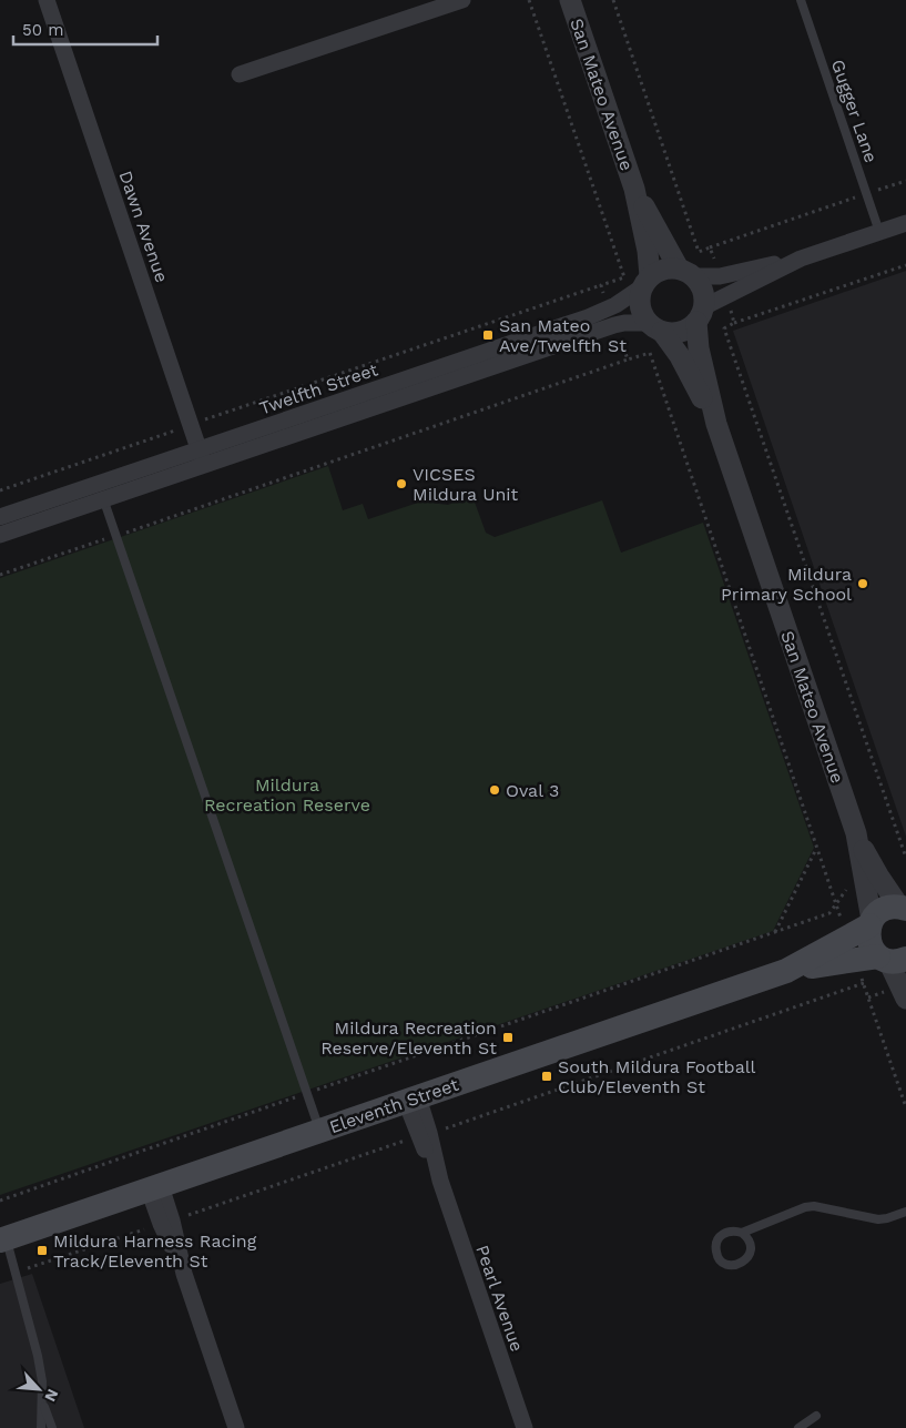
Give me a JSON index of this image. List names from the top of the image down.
{
  "streets": {
    "main road": ["Eleventh Street"],
    "street": [
      "San Mateo Avenue",
      "Dawn Avenue",
      "Twelfth Street",
      "Pearl Avenue"
    ],
    "lane": ["Gugger Lane"]
  },
  "crossings": [
    ["San Mateo Avenue", "Twelfth Street"],
    ["San Mateo Avenue", "Eleventh Street"],
    ["Dawn Avenue", "Twelfth Street"],
    ["Eleventh Street", "Pearl Avenue"]
  ],
  "parks": ["Mildura Recreation Reserve"],
  "places": {
    "transit": [
      "San Mateo Ave/Twelfth St",
      "Mildura Recreation Reserve/Eleventh St",
      "South Mildura Football Club/Eleventh St",
      "Mildura Harness Racing Track/Eleventh St"
    ],
    "other": ["VICSES Mildura Unit", "Mildura Primary School", "Oval 3"]
  },
  "scale_bar": "50 m",
  "north": "bottom right"
}
